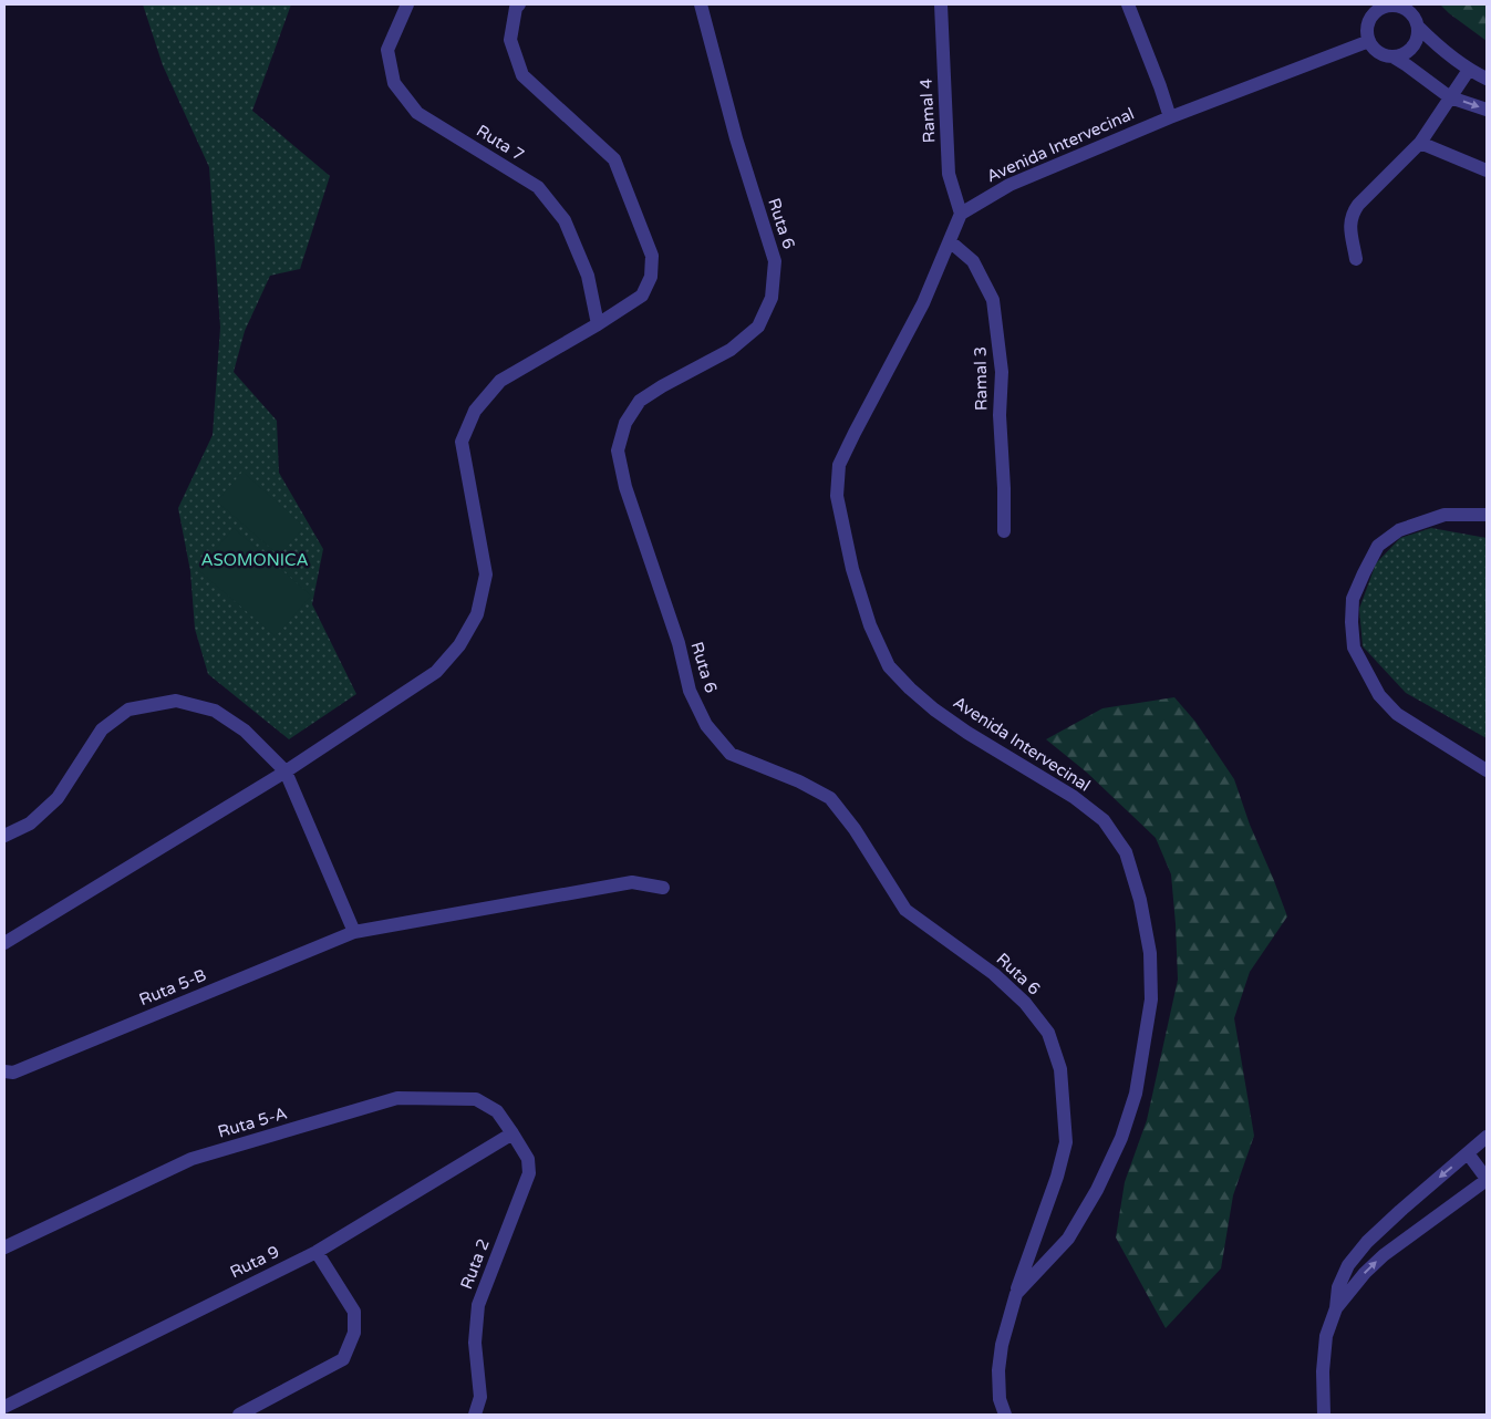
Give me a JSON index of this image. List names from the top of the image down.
{
  "streets": {
    "street": [
      "Ramal 4",
      "Ruta 7",
      "Avenida Intervecinal",
      "Ruta 6",
      "Ramal 3",
      "Ruta 5-B",
      "Ruta 5-A",
      "Ruta 9",
      "Ruta 2"
    ]
  },
  "crossings": [
    ["Ramal 4", "Avenida Intervecinal"],
    ["Avenida Intervecinal", "Ruta 6"],
    ["Avenida Intervecinal", "Ramal 3"],
    ["Ruta 5-A", "Ruta 9"],
    ["Ruta 5-A", "Ruta 2"],
    ["Ruta 9", "Ruta 2"]
  ],
  "parks": ["ASOMONICA"]
}
